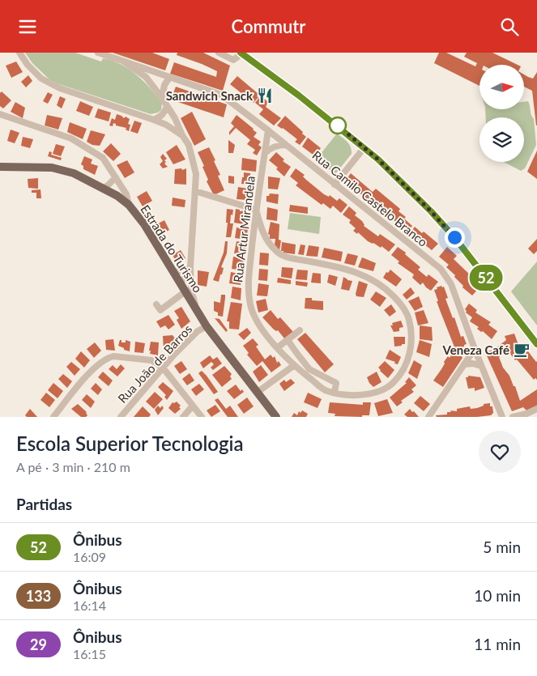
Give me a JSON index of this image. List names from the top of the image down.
{
  "streets": {
    "main road": ["Estrada do Turismo"],
    "street": ["Rua Camilo Castelo Branco", "Rua Artur Mirandela", "Rua João de Barros"]
  },
  "crossings": [
    ["Rua Camilo Castelo Branco", "Rua Artur Mirandela"],
    ["Estrada do Turismo", "Rua João de Barros"]
  ],
  "places": {
    "restaurant": ["Sandwich Snack"],
    "cafe": ["Veneza Café"]
  },
  "lines": ["bus line 52"],
  "north": "right",
  "page": {
    "header": "Commutr",
    "on_map": "52",
    "heading": [
      ["Escola Superior Tecnologia", "A pé · 3 min · 210 m"],
      "Partidas"
    ],
    "list": [
      {
        "mark": "52",
        "name": "Ônibus",
        "note": "16:09",
        "value": "5 min"
      },
      {
        "mark": "133",
        "name": "Ônibus",
        "note": "16:14",
        "value": "10 min"
      },
      {
        "mark": "29",
        "name": "Ônibus",
        "note": "16:15",
        "value": "11 min"
      }
    ]
  }
}
